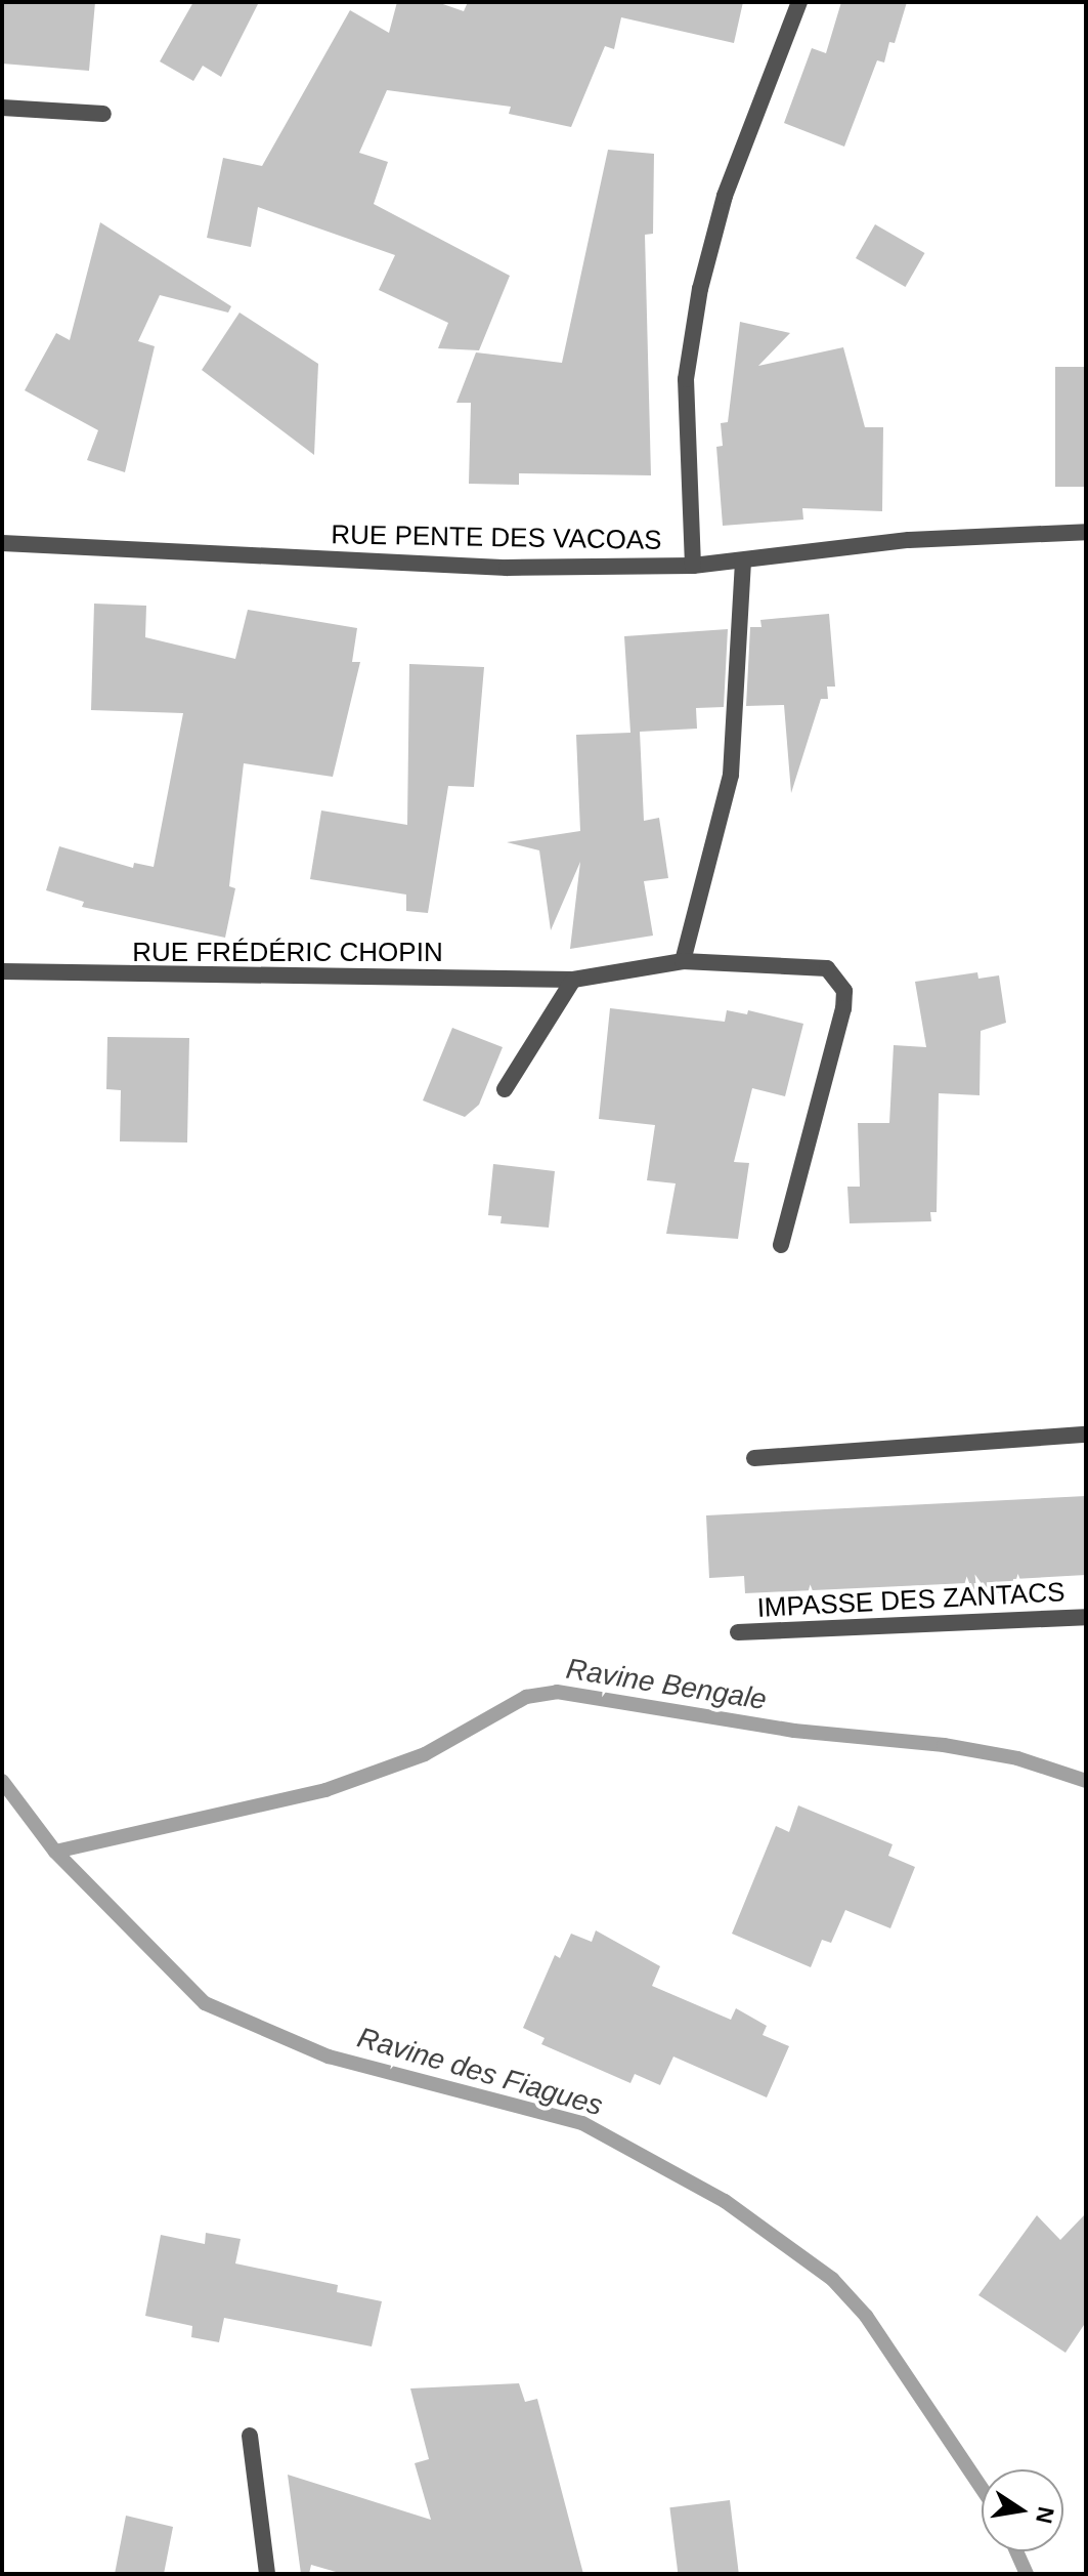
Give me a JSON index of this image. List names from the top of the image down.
{
  "streets": {
    "street": ["RUE PENTE DES VACOAS", "RUE FRÉDÉRIC CHOPIN", "IMPASSE DES ZANTACS"]
  },
  "water": ["Ravine Bengale", "Ravine des Fiagues"],
  "north": "right"
}
